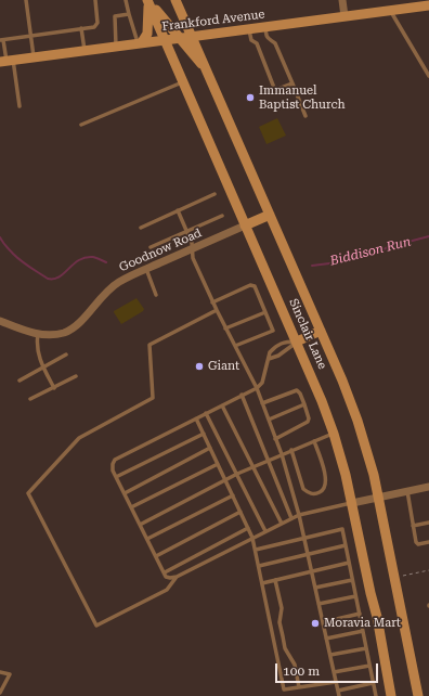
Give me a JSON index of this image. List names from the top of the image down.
{
  "streets": {
    "street": ["Frankford Avenue", "Goodnow Road", "Sinclair Lane"]
  },
  "crossings": [
    ["Frankford Avenue", "Sinclair Lane"],
    ["Goodnow Road", "Sinclair Lane"]
  ],
  "water": ["Biddison Run"],
  "places": ["Immanuel Baptist Church", "Giant", "Moravia Mart"],
  "scale_bar": "100 m"
}
